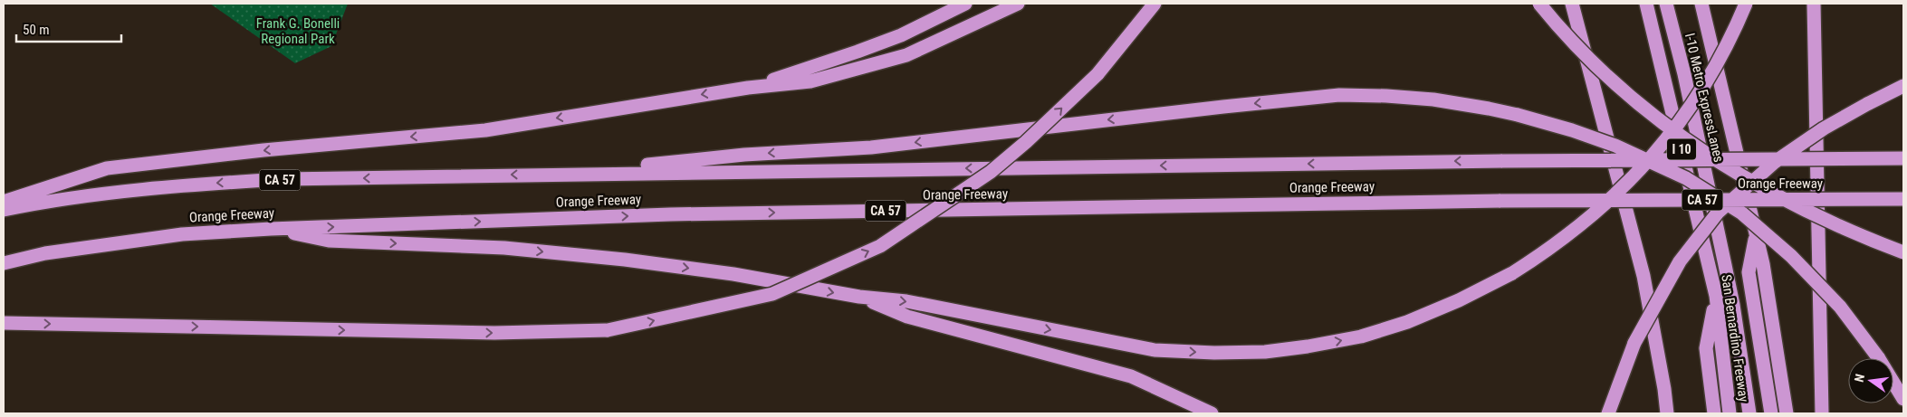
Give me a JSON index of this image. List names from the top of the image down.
{
  "streets": {
    "highway": [
      "I-10 Metro ExpressLanes",
      "I 10",
      "CA 57",
      "Orange Freeway",
      "San Bernardino Freeway"
    ]
  },
  "parks": ["Frank G. Bonelli Regional Park"],
  "scale_bar": "50 m",
  "north": "left"
}
